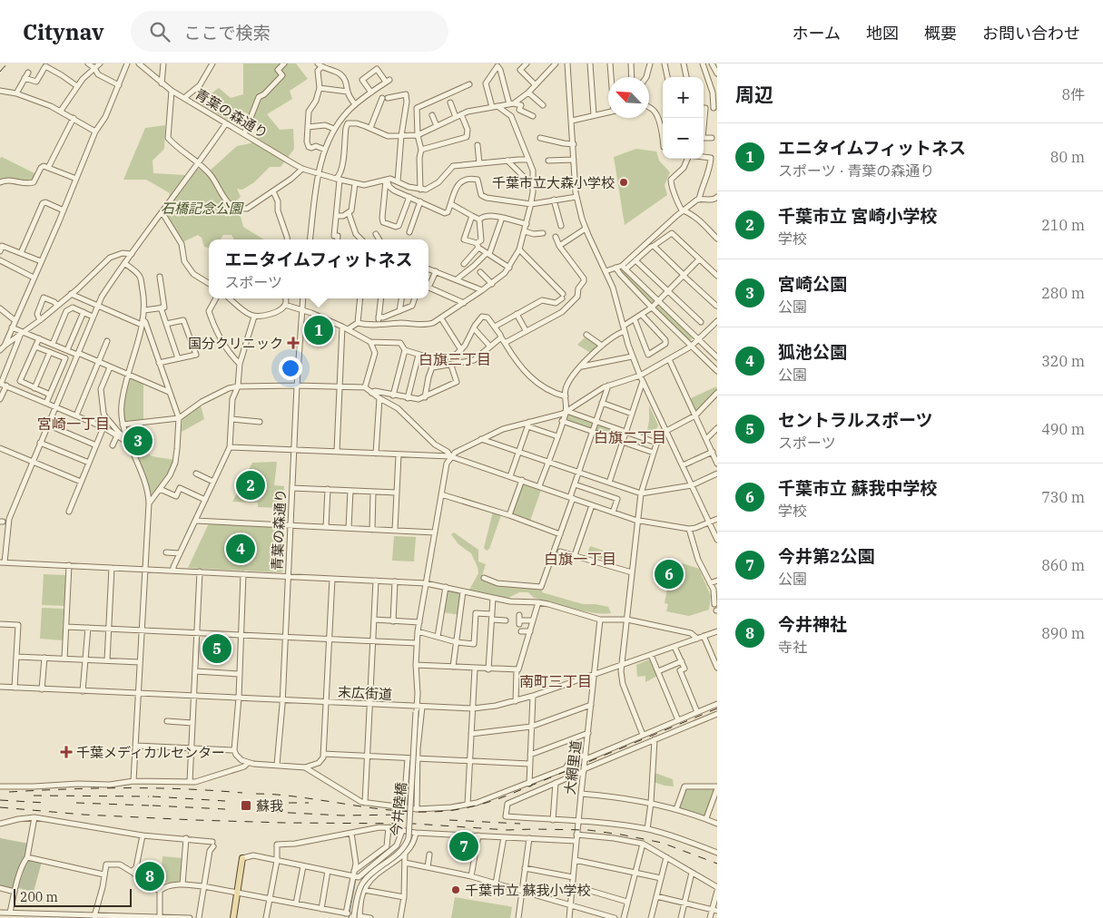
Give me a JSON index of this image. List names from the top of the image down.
{
  "streets": {
    "street": [
      "青葉の森通り",
      "末広街道",
      "大網里道",
      "今井陸橋"
    ]
  },
  "crossings": [
    ["青葉の森通り", "末広街道"],
    ["末広街道", "大網里道"],
    ["末広街道", "今井陸橋"]
  ],
  "districts": [
    "白旗三丁目",
    "宮崎一丁目",
    "白旗二丁目",
    "白旗一丁目",
    "南町三丁目"
  ],
  "parks": ["石橋記念公園"],
  "places": {
    "other": ["千葉市立大森小学校", "千葉市立 蘇我小学校"],
    "health": ["国分クリニック", "千葉メディカルセンター"],
    "transit": ["蘇我"]
  },
  "scale_bar": "200 m",
  "north": "top left",
  "page": {
    "header": "Citynav",
    "search": "ここで検索",
    "nav": [
      "ホーム",
      "地図",
      "概要",
      "お問い合わせ"
    ],
    "heading": ["周辺", "8件"],
    "map_buttons": ["+", "−"],
    "list": [
      {
        "mark": "1",
        "name": "エニタイムフィットネス",
        "note": "スポーツ · 青葉の森通り",
        "value": "80 m"
      },
      {
        "mark": "2",
        "name": "千葉市立 宮崎小学校",
        "note": "学校",
        "value": "210 m"
      },
      {
        "mark": "3",
        "name": "宮崎公園",
        "note": "公園",
        "value": "280 m"
      },
      {
        "mark": "4",
        "name": "狐池公園",
        "note": "公園",
        "value": "320 m"
      },
      {
        "mark": "5",
        "name": "セントラルスポーツ",
        "note": "スポーツ",
        "value": "490 m"
      },
      {
        "mark": "6",
        "name": "千葉市立 蘇我中学校",
        "note": "学校",
        "value": "730 m"
      },
      {
        "mark": "7",
        "name": "今井第2公園",
        "note": "公園",
        "value": "860 m"
      },
      {
        "mark": "8",
        "name": "今井神社",
        "note": "寺社",
        "value": "890 m"
      }
    ],
    "popup": ["エニタイムフィットネス", "スポーツ"],
    "pins": [
      "1",
      "3",
      "2",
      "4",
      "6",
      "5",
      "7",
      "8"
    ],
    "scale": "200 m"
  }
}
